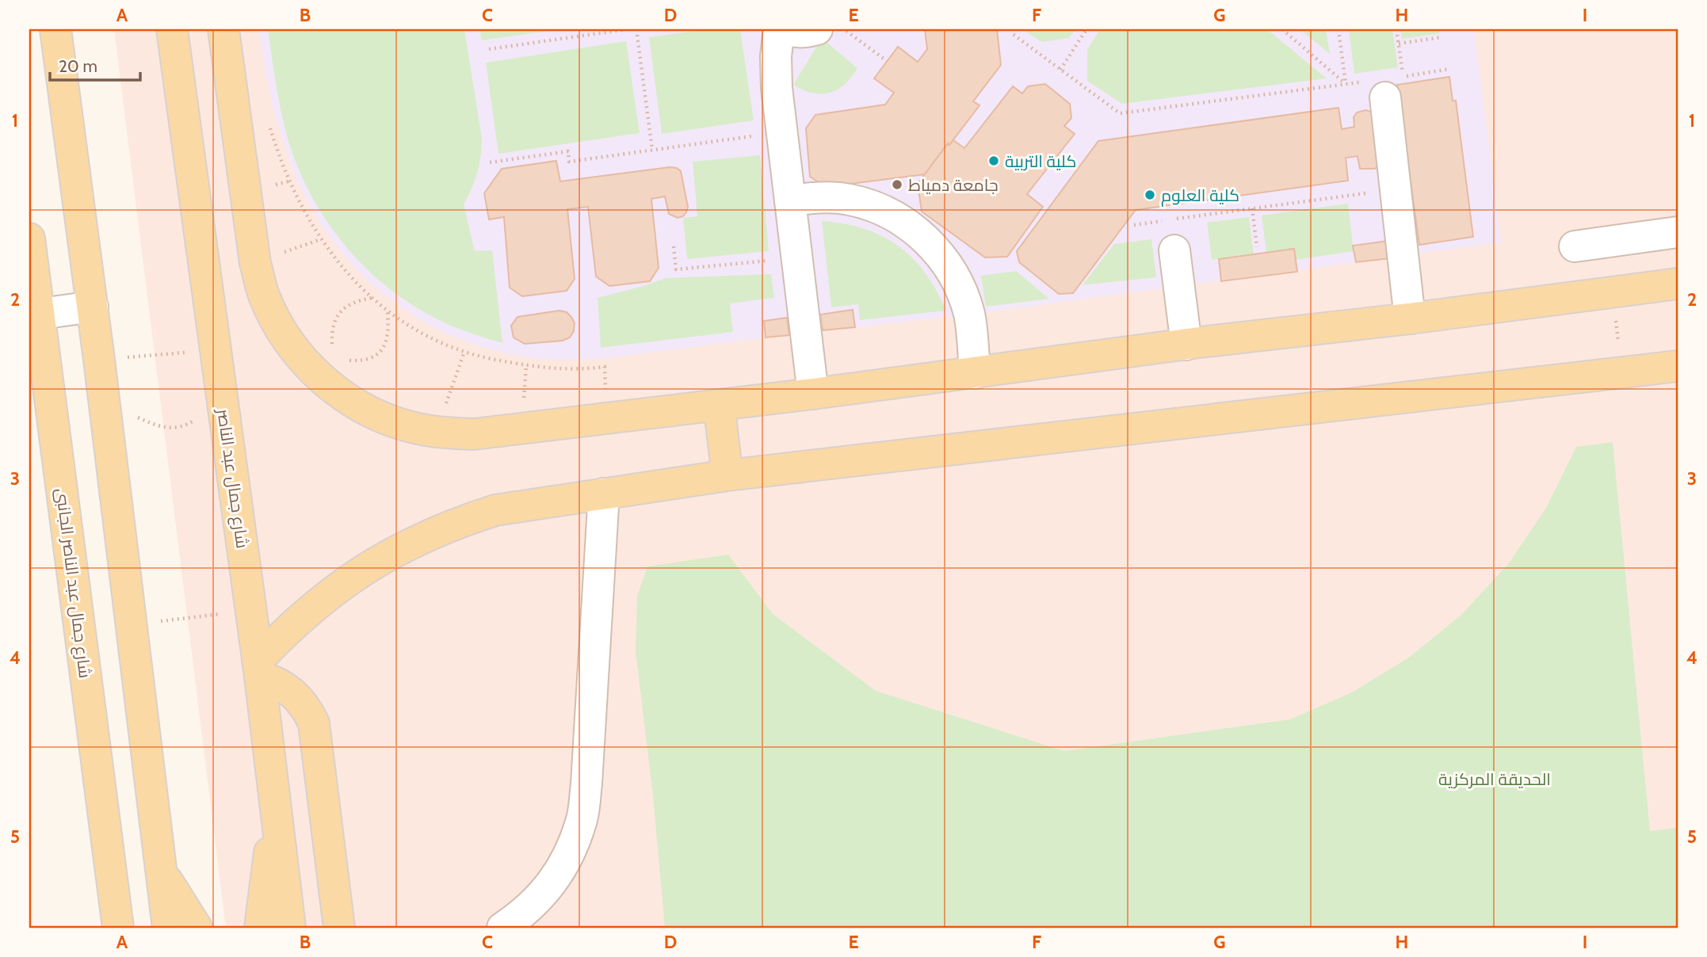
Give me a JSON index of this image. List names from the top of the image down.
{
  "streets": {
    "main road": ["شارع جمال عبد الناصر", "شارع جمال عبد الناصر الجانبى"]
  },
  "parks": ["الحديقة المركزية"],
  "places": ["كلية التربية", "جامعة دمياط", "كلية العلوم"],
  "scale_bar": "20 m",
  "grid": {
    "columns": [
      "A",
      "B",
      "C",
      "D",
      "E",
      "F",
      "G",
      "H",
      "I"
    ],
    "rows": [
      "1",
      "2",
      "3",
      "4",
      "5"
    ]
  }
}
